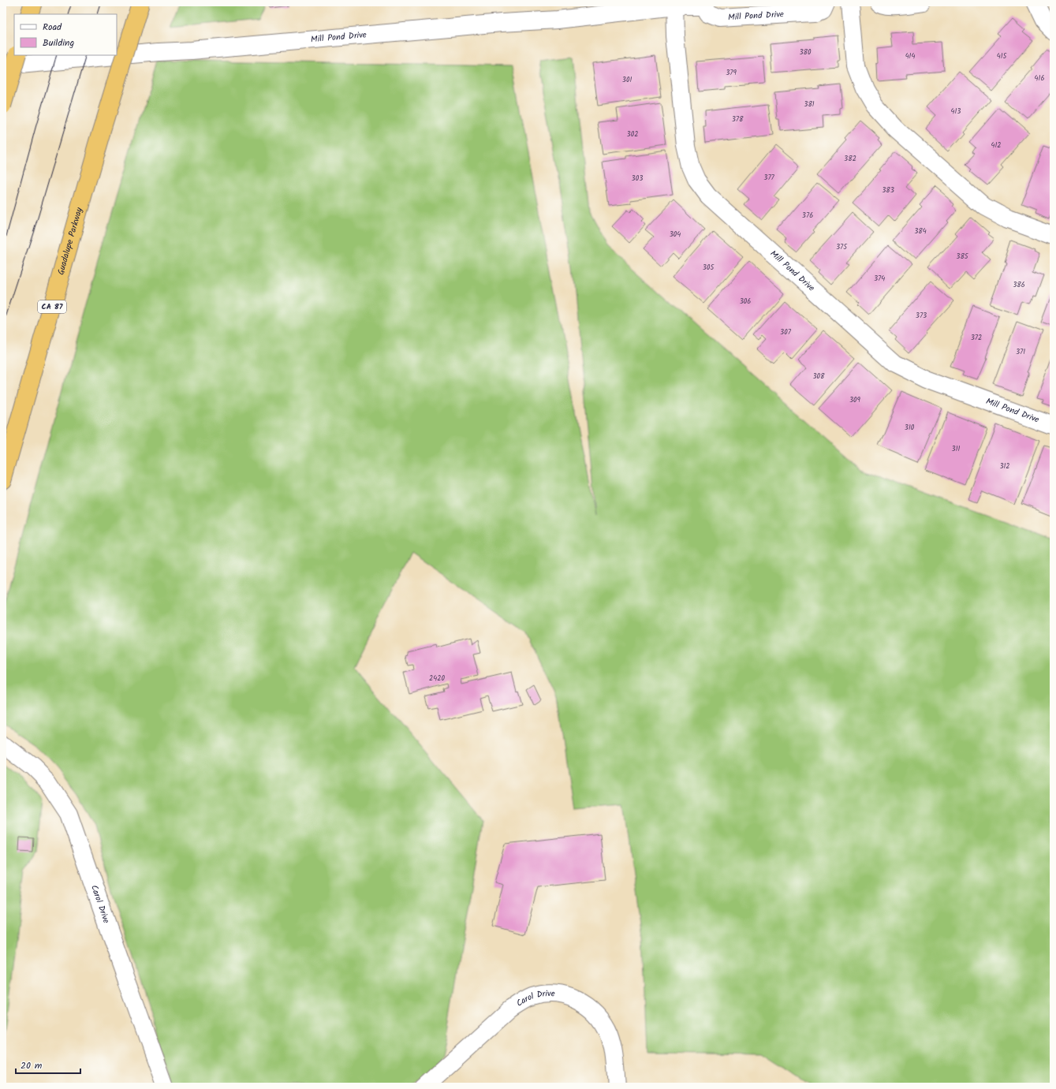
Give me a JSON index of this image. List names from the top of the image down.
{
  "streets": {
    "highway": ["Guadalupe Parkway", "CA 87"],
    "street": ["Mill Pond Drive", "Carol Drive"]
  },
  "house_numbers": [
    "380",
    "414",
    "415",
    "379",
    "416",
    "301",
    "381",
    "413",
    "378",
    "302",
    "412",
    "382",
    "377",
    "303",
    "383",
    "376",
    "384",
    "304",
    "375",
    "385",
    "305",
    "374",
    "386",
    "306",
    "373",
    "307",
    "372",
    "371",
    "308",
    "309",
    "310",
    "311",
    "312",
    "2420"
  ],
  "legend": ["Road", "Building"],
  "scale_bar": "20 m"
}
